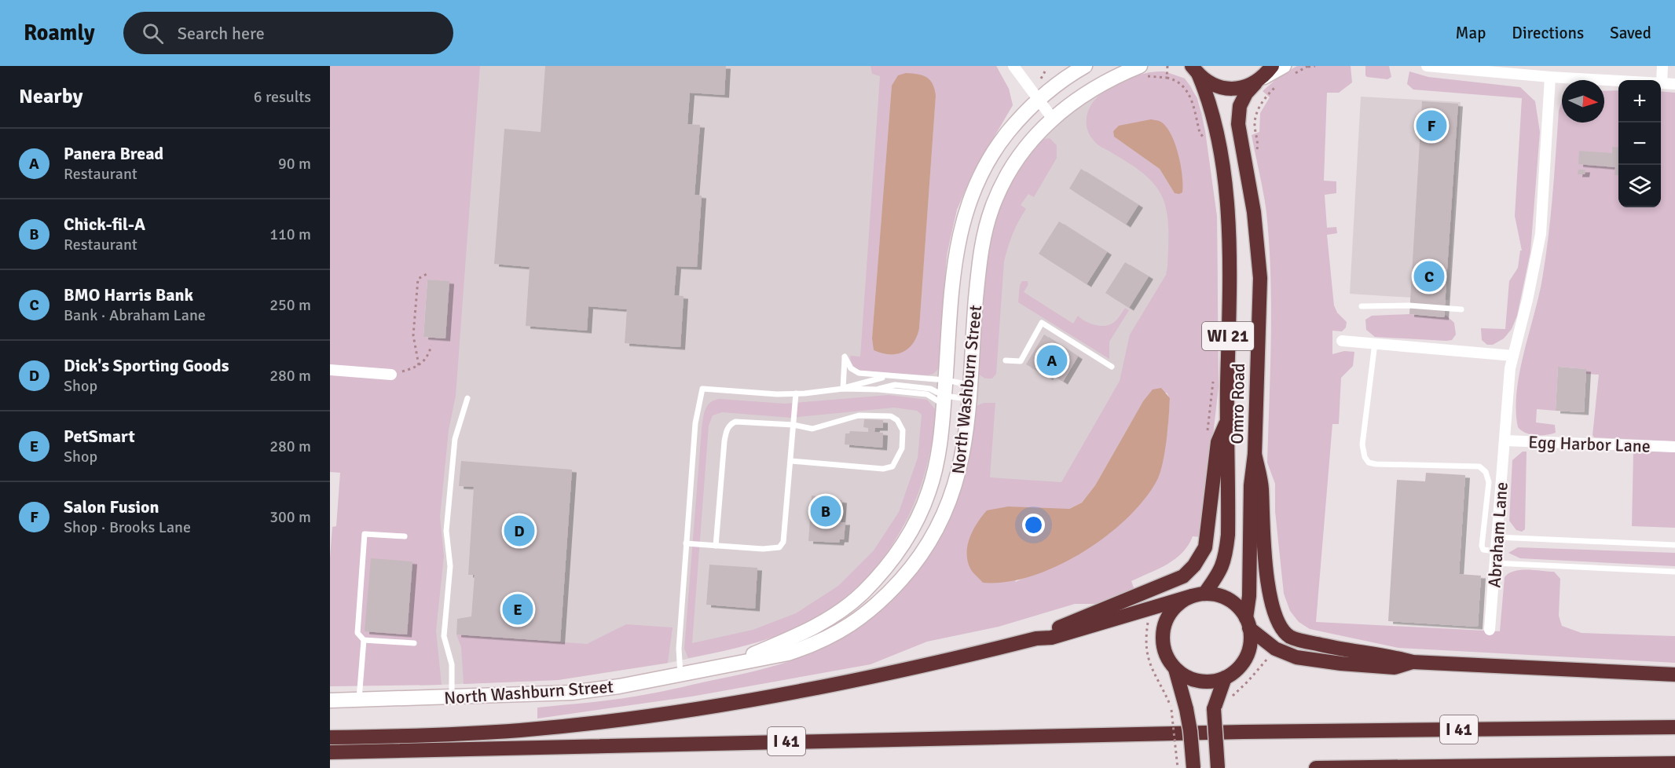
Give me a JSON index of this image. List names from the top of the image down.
{
  "streets": {
    "highway": ["WI 21", "Omro Road", "I 41"],
    "street": ["North Washburn Street", "Egg Harbor Lane", "Abraham Lane"]
  },
  "crossings": [
    ["Egg Harbor Lane", "Abraham Lane"]
  ],
  "north": "right",
  "page": {
    "header": "Roamly",
    "search": "Search here",
    "nav": ["Map", "Directions", "Saved"],
    "heading": ["Nearby", "6 results"],
    "map_buttons": ["+", "−"],
    "pins": [
      "F",
      "C",
      "A",
      "B",
      "D",
      "E"
    ],
    "list": [
      {
        "mark": "A",
        "name": "Panera Bread",
        "note": "Restaurant",
        "value": "90 m"
      },
      {
        "mark": "B",
        "name": "Chick-fil-A",
        "note": "Restaurant",
        "value": "110 m"
      },
      {
        "mark": "C",
        "name": "BMO Harris Bank",
        "note": "Bank · Abraham Lane",
        "value": "250 m"
      },
      {
        "mark": "D",
        "name": "Dick's Sporting Goods",
        "note": "Shop",
        "value": "280 m"
      },
      {
        "mark": "E",
        "name": "PetSmart",
        "note": "Shop",
        "value": "280 m"
      },
      {
        "mark": "F",
        "name": "Salon Fusion",
        "note": "Shop · Brooks Lane",
        "value": "300 m"
      }
    ]
  }
}
